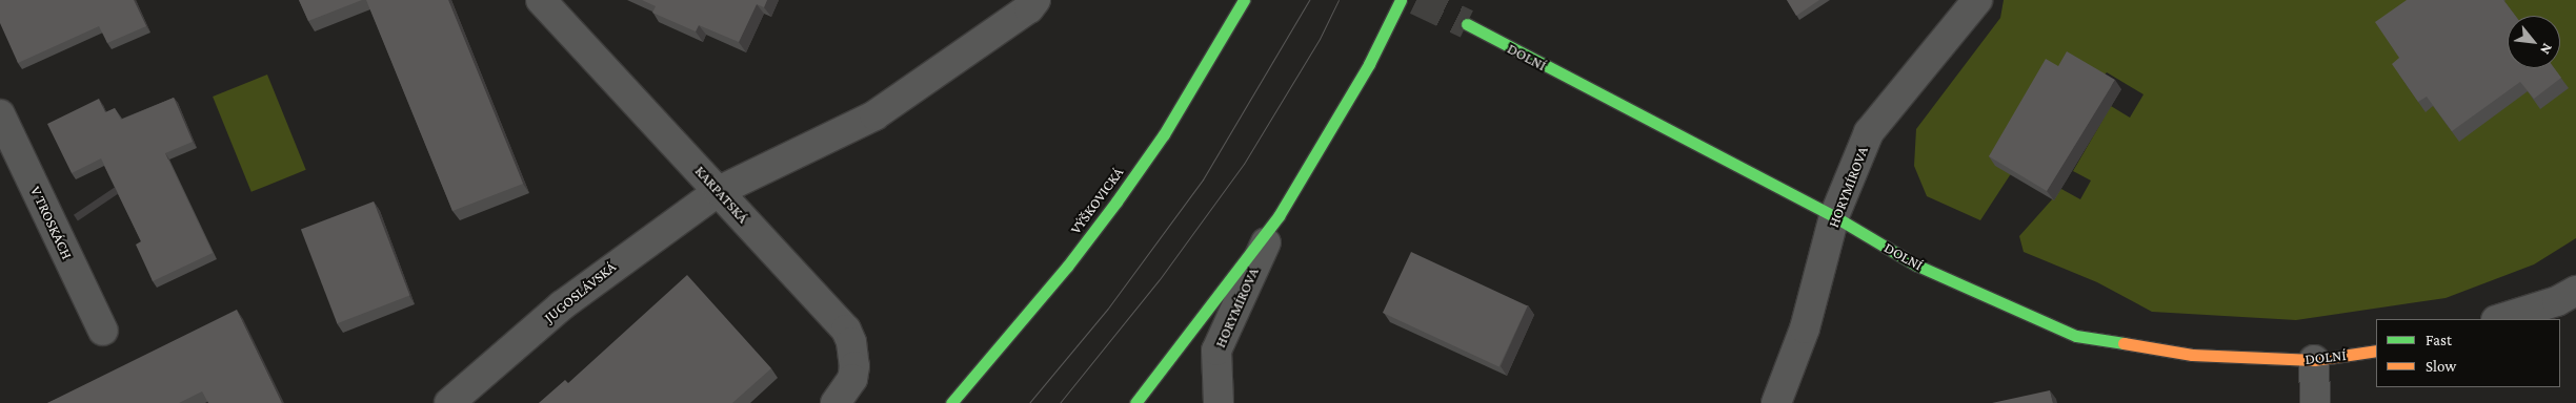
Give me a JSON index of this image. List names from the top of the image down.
{
  "streets": {
    "street": [
      "DOLNÍ",
      "HORYMÍROVA",
      "KARPATSKÁ",
      "VÝŠKOVICKÁ",
      "V TROSKÁCH",
      "JUGOSLÁVSKÁ"
    ]
  },
  "crossings": [
    ["DOLNÍ", "HORYMÍROVA"],
    ["KARPATSKÁ", "JUGOSLÁVSKÁ"]
  ],
  "legend": ["Fast", "Slow"],
  "north": "bottom right"
}
